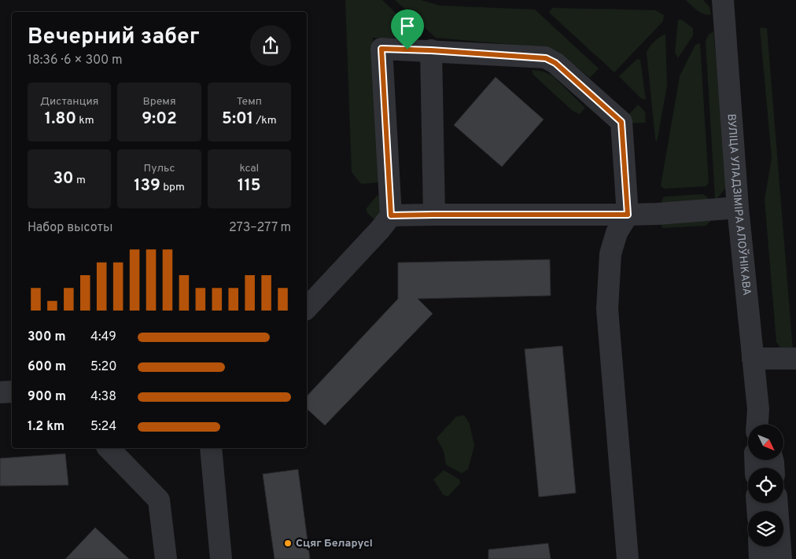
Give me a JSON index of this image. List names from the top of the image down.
{
  "streets": {
    "street": ["ВУЛІЦА УЛАДЗІМІРА АЛОЎНІКАВА"]
  },
  "places": ["Сцяг Беларусі"],
  "north": "bottom right",
  "page": {
    "heading": ["Вечерний забег", "18:36 · 6 × 300 m"],
    "stats": [
      ["Дистанция", "1.80 km"],
      ["Время", "9:02"],
      ["Темп", "5:01 /km"],
      ["30 m"],
      ["Пульс", "139 bpm"],
      ["kcal", "115"]
    ],
    "chart": ["Набор высоты", "273–277 m"],
    "list": [
      {
        "name": "300 m",
        "note": "4:49"
      },
      {
        "name": "600 m",
        "note": "5:20"
      },
      {
        "name": "900 m",
        "note": "4:38"
      },
      {
        "name": "1.2 km",
        "note": "5:24"
      }
    ]
  }
}
